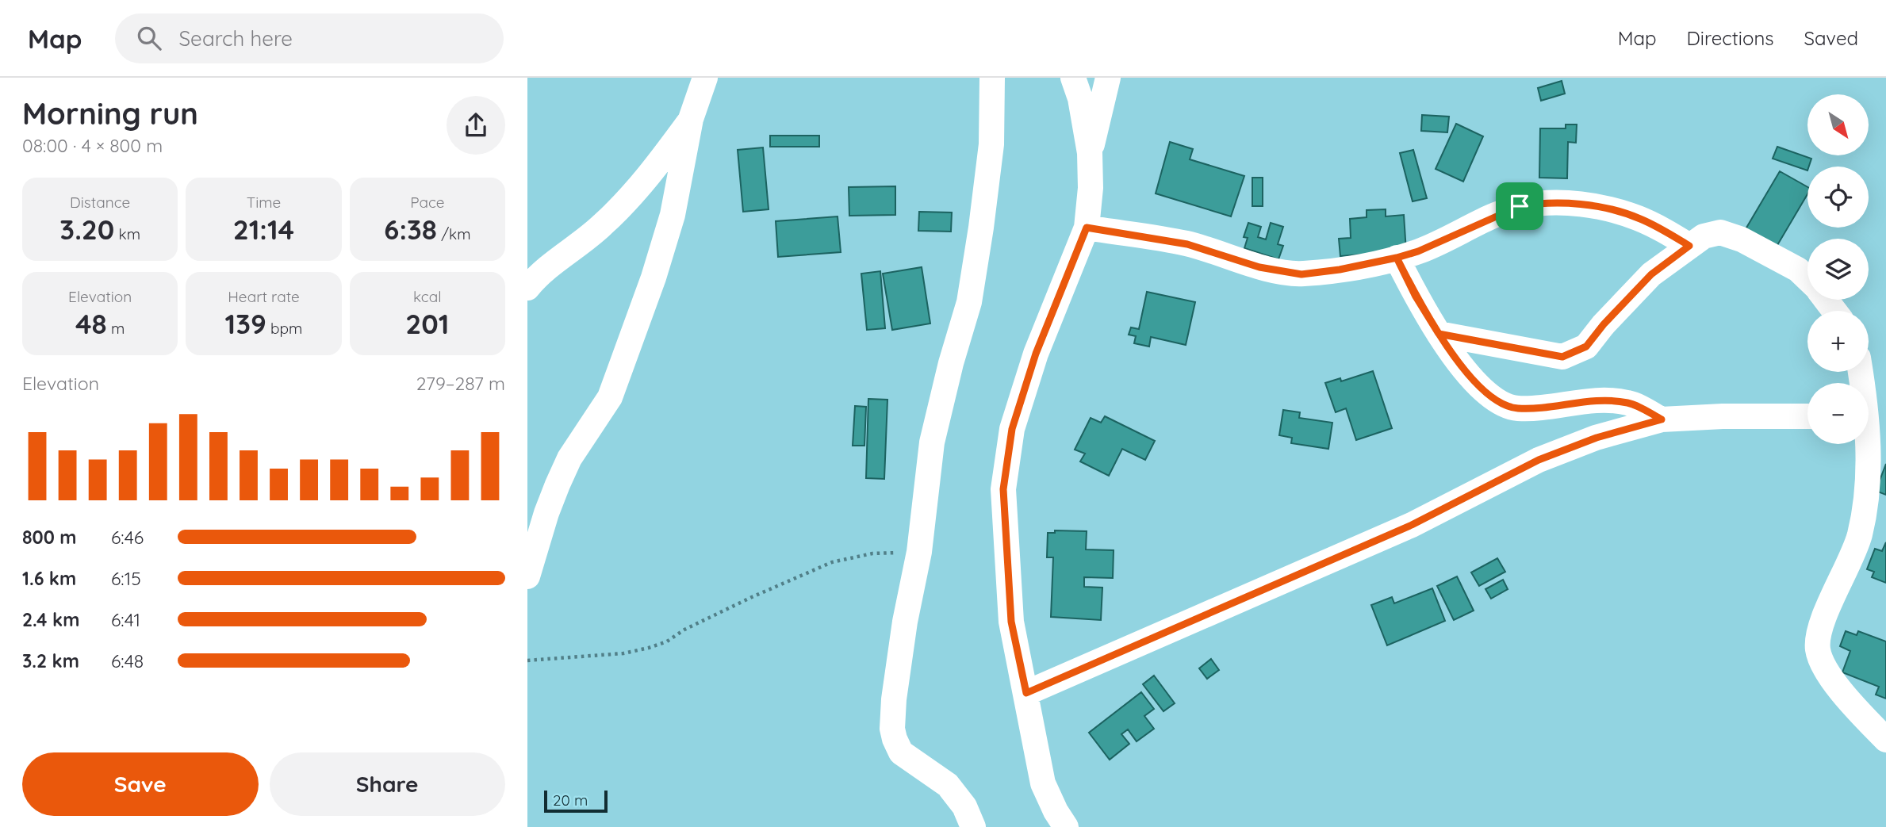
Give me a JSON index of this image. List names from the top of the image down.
{
  "scale_bar": "20 m",
  "north": "bottom right",
  "page": {
    "header": "Map",
    "search": "Search here",
    "nav": ["Map", "Directions", "Saved"],
    "heading": ["Morning run", "08:00 · 4 × 800 m"],
    "map_buttons": ["+", "−"],
    "stats": [
      ["Distance", "3.20 km"],
      ["Time", "21:14"],
      ["Pace", "6:38 /km"],
      ["Elevation", "48 m"],
      ["Heart rate", "139 bpm"],
      ["kcal", "201"]
    ],
    "chart": ["Elevation", "279–287 m"],
    "list": [
      {
        "name": "800 m",
        "note": "6:46"
      },
      {
        "name": "1.6 km",
        "note": "6:15"
      },
      {
        "name": "2.4 km",
        "note": "6:41"
      },
      {
        "name": "3.2 km",
        "note": "6:48"
      }
    ],
    "buttons": ["Save", "Share"],
    "scale": "20 m"
  }
}
